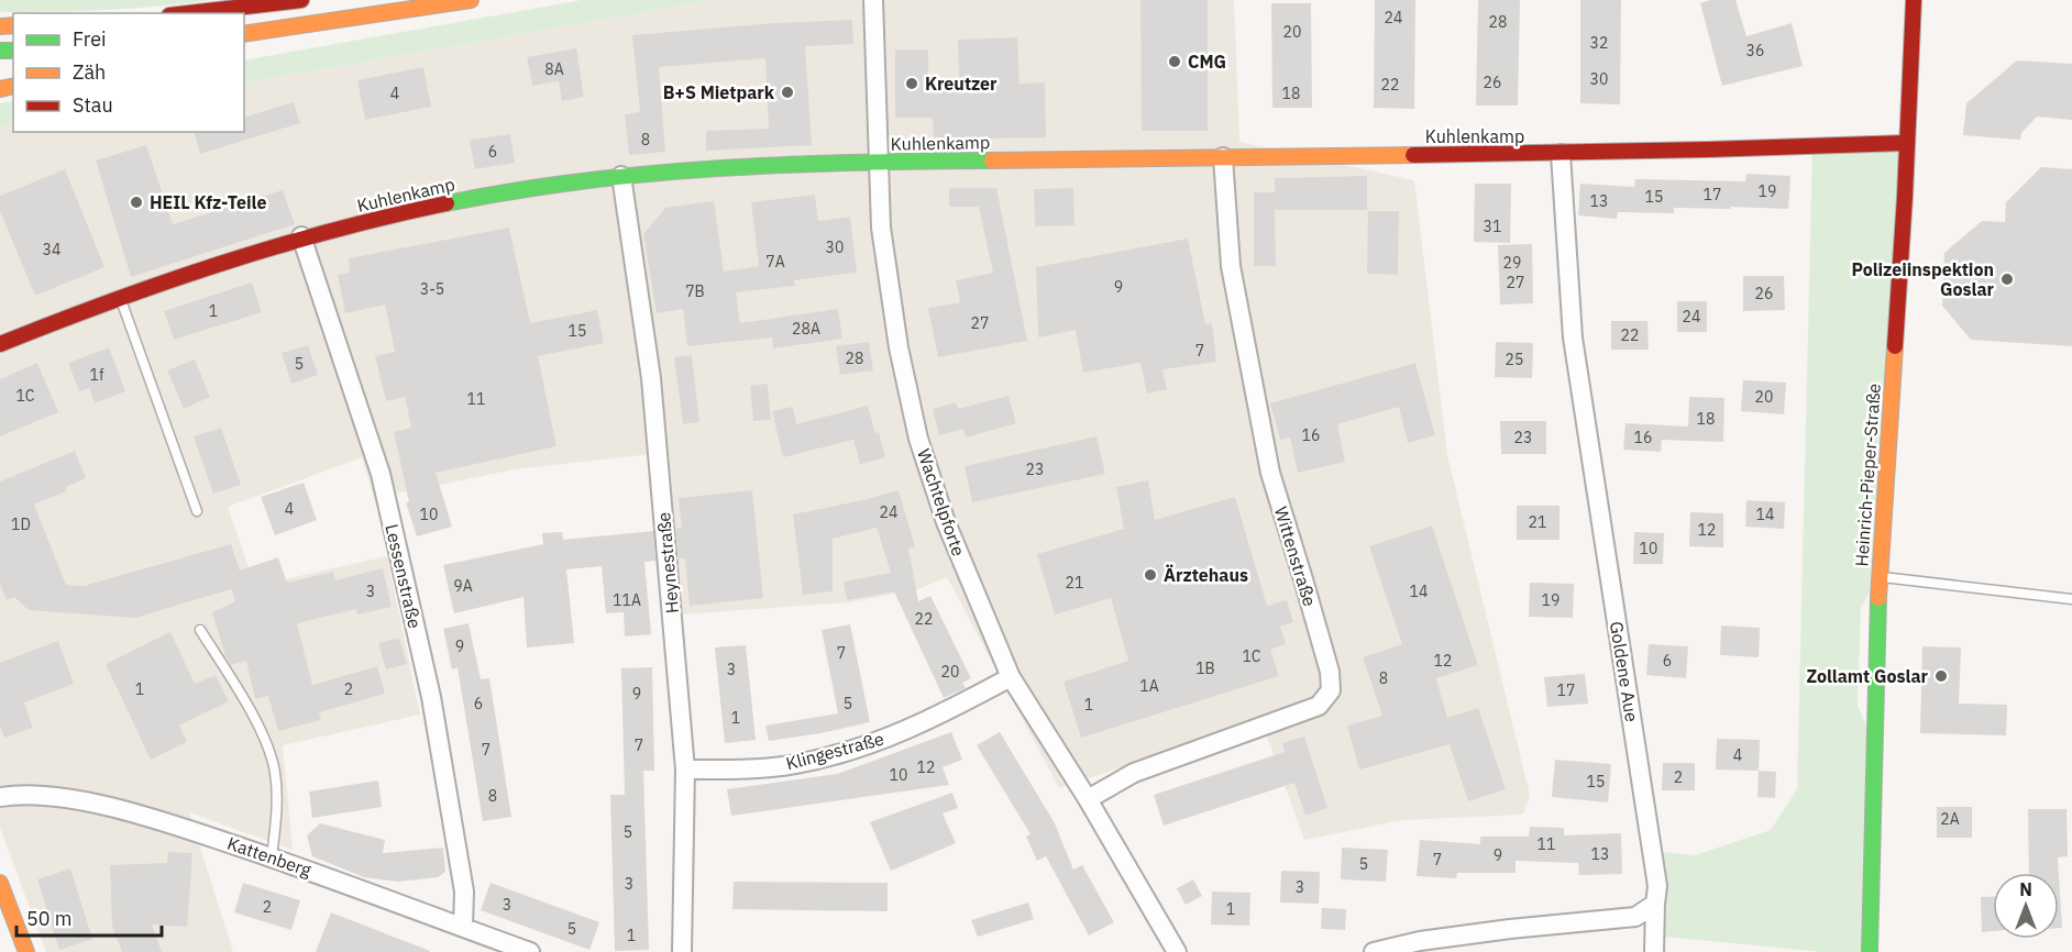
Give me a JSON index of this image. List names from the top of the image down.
{
  "streets": {
    "main road": ["Kuhlenkamp", "Heinrich-Pieper-Straße"],
    "street": [
      "Wachtelpforte",
      "Wittenstraße",
      "Heynestraße",
      "Lessenstraße",
      "Goldene Aue",
      "Klingestraße",
      "Kattenberg"
    ]
  },
  "crossings": [
    ["Kuhlenkamp", "Heinrich-Pieper-Straße"],
    ["Kuhlenkamp", "Wachtelpforte"],
    ["Kuhlenkamp", "Wittenstraße"],
    ["Kuhlenkamp", "Heynestraße"],
    ["Kuhlenkamp", "Lessenstraße"],
    ["Kuhlenkamp", "Goldene Aue"],
    ["Wachtelpforte", "Wittenstraße"],
    ["Wachtelpforte", "Klingestraße"],
    ["Heynestraße", "Klingestraße"],
    ["Lessenstraße", "Kattenberg"]
  ],
  "places": [
    "CMG",
    "Kreutzer",
    "B+S Mietpark",
    "HEIL Kfz-Teile",
    "Polizeiinspektion Goslar",
    "Ärztehaus",
    "Zollamt Goslar"
  ],
  "house_numbers": [
    "24",
    "28",
    "20",
    "32",
    "36",
    "8A",
    "30",
    "26",
    "22",
    "4",
    "18",
    "8",
    "6",
    "19",
    "17",
    "15",
    "13",
    "31",
    "30",
    "34",
    "7A",
    "29",
    "27",
    "9",
    "3-5",
    "7B",
    "26",
    "1",
    "24",
    "27",
    "28A",
    "15",
    "22",
    "7",
    "28",
    "25",
    "5",
    "1f",
    "1C",
    "20",
    "11",
    "18",
    "16",
    "23",
    "16",
    "23",
    "4",
    "24",
    "10",
    "14",
    "21",
    "1D",
    "12",
    "10",
    "21",
    "9A",
    "3",
    "14",
    "11A",
    "19",
    "22",
    "9",
    "7",
    "1C",
    "12",
    "6",
    "1B",
    "3",
    "20",
    "8",
    "1A",
    "1",
    "2",
    "17",
    "9",
    "6",
    "5",
    "1",
    "1",
    "7",
    "7",
    "4",
    "12",
    "10",
    "2",
    "15",
    "8",
    "2A",
    "5",
    "11",
    "13",
    "9",
    "7",
    "5",
    "3",
    "3",
    "3",
    "2",
    "1",
    "5",
    "1"
  ],
  "legend": ["Frei", "Zäh", "Stau"],
  "scale_bar": "50 m",
  "north": "top"
}
